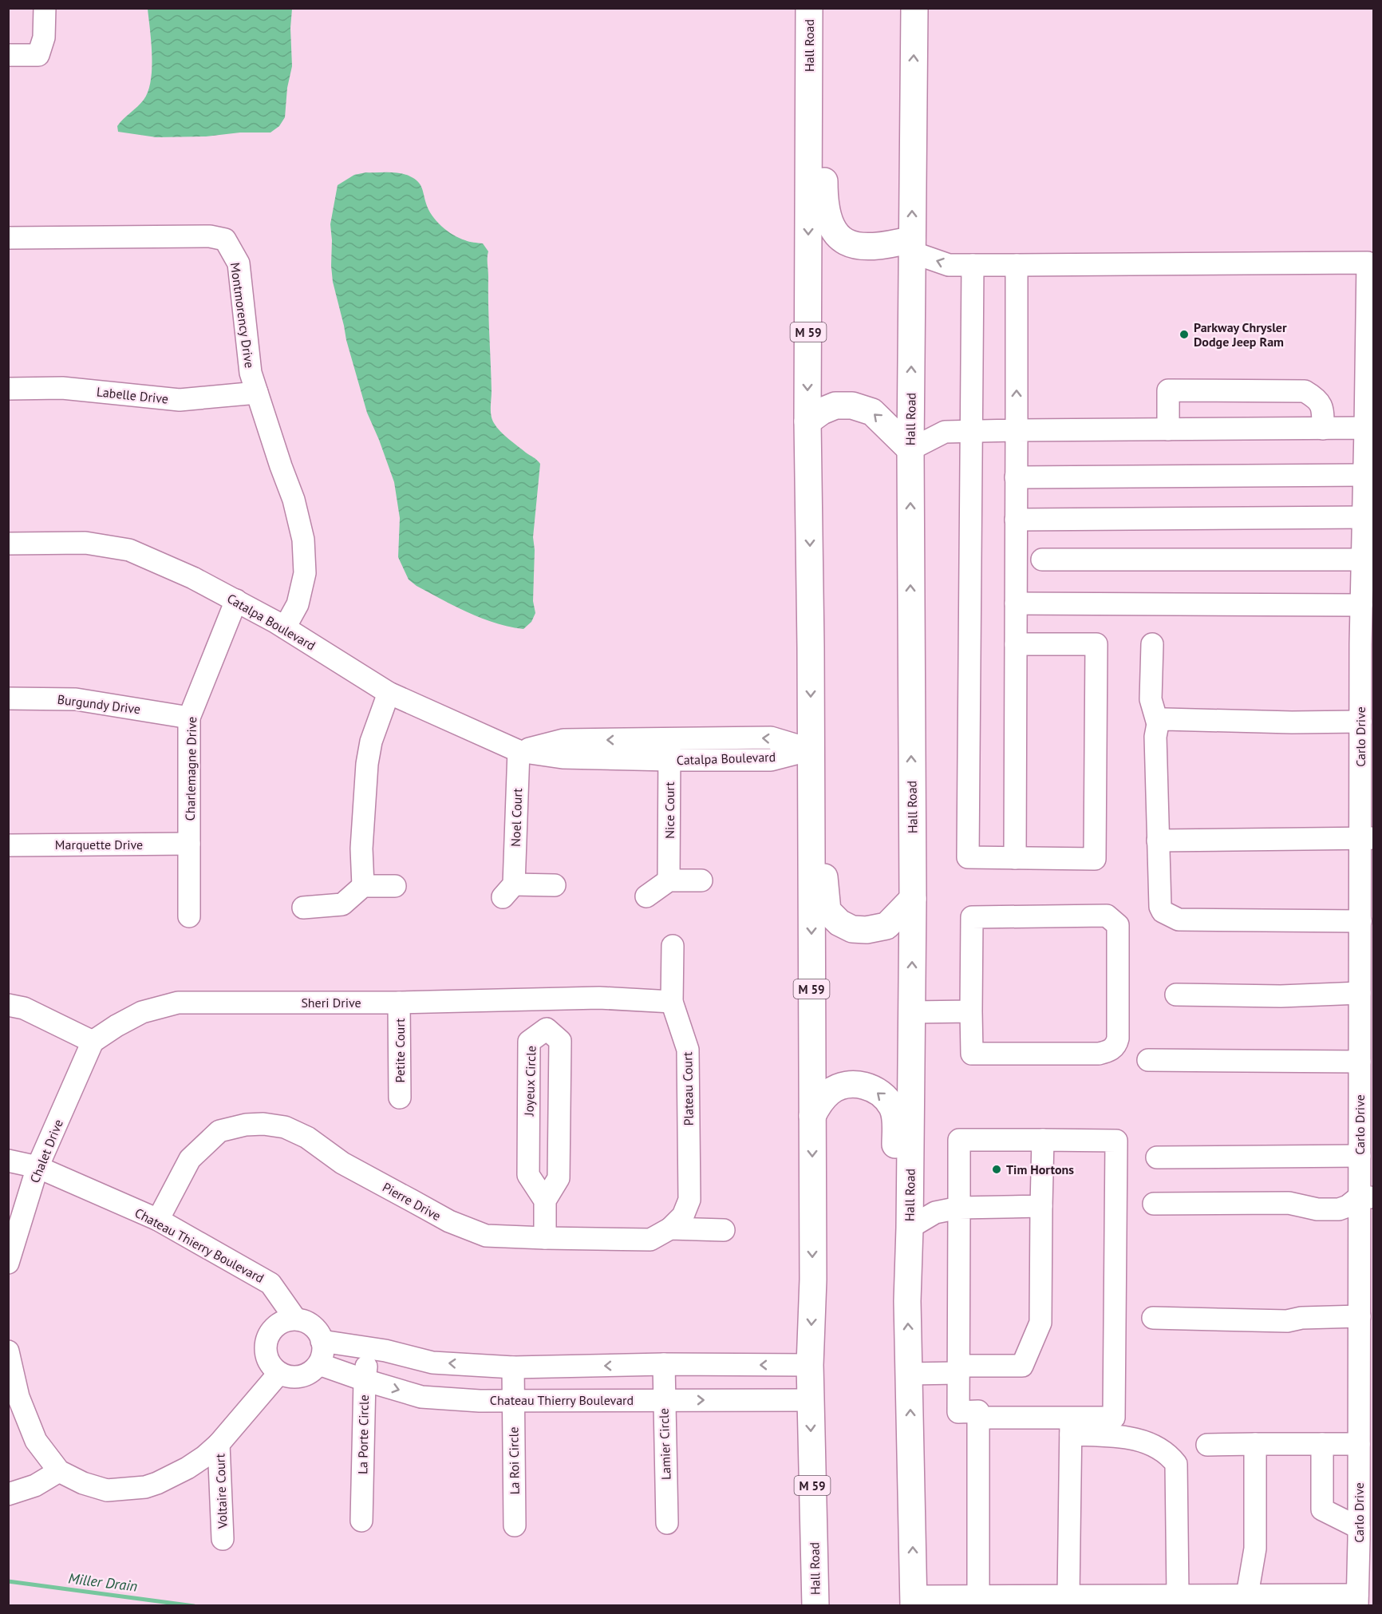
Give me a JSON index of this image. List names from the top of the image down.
{
  "streets": {
    "highway": ["Hall Road", "M 59"],
    "street": [
      "Montmorency Drive",
      "Labelle Drive",
      "Catalpa Boulevard",
      "Burgundy Drive",
      "Carlo Drive",
      "Charlemagne Drive",
      "Nice Court",
      "Noel Court",
      "Marquette Drive",
      "Sheri Drive",
      "Petite Court",
      "Joyeux Circle",
      "Plateau Court",
      "Chalet Drive",
      "Pierre Drive",
      "Chateau Thierry Boulevard",
      "La Porte Circle",
      "Lamier Circle",
      "La Roi Circle",
      "Voltaire Court"
    ]
  },
  "crossings": [
    ["Hall Road", "Catalpa Boulevard"],
    ["Hall Road", "Chateau Thierry Boulevard"],
    ["Montmorency Drive", "Labelle Drive"],
    ["Montmorency Drive", "Catalpa Boulevard"],
    ["Catalpa Boulevard", "Charlemagne Drive"],
    ["Catalpa Boulevard", "Nice Court"],
    ["Catalpa Boulevard", "Noel Court"],
    ["Burgundy Drive", "Charlemagne Drive"],
    ["Charlemagne Drive", "Marquette Drive"],
    ["Sheri Drive", "Petite Court"],
    ["Sheri Drive", "Plateau Court"],
    ["Sheri Drive", "Chalet Drive"],
    ["Plateau Court", "Pierre Drive"],
    ["Chalet Drive", "Chateau Thierry Boulevard"],
    ["Pierre Drive", "Chateau Thierry Boulevard"],
    ["Chateau Thierry Boulevard", "La Porte Circle"],
    ["Chateau Thierry Boulevard", "Lamier Circle"],
    ["Chateau Thierry Boulevard", "La Roi Circle"]
  ],
  "water": ["Miller Drain"],
  "places": ["Parkway Chrysler Dodge Jeep Ram", "Tim Hortons"]
}
